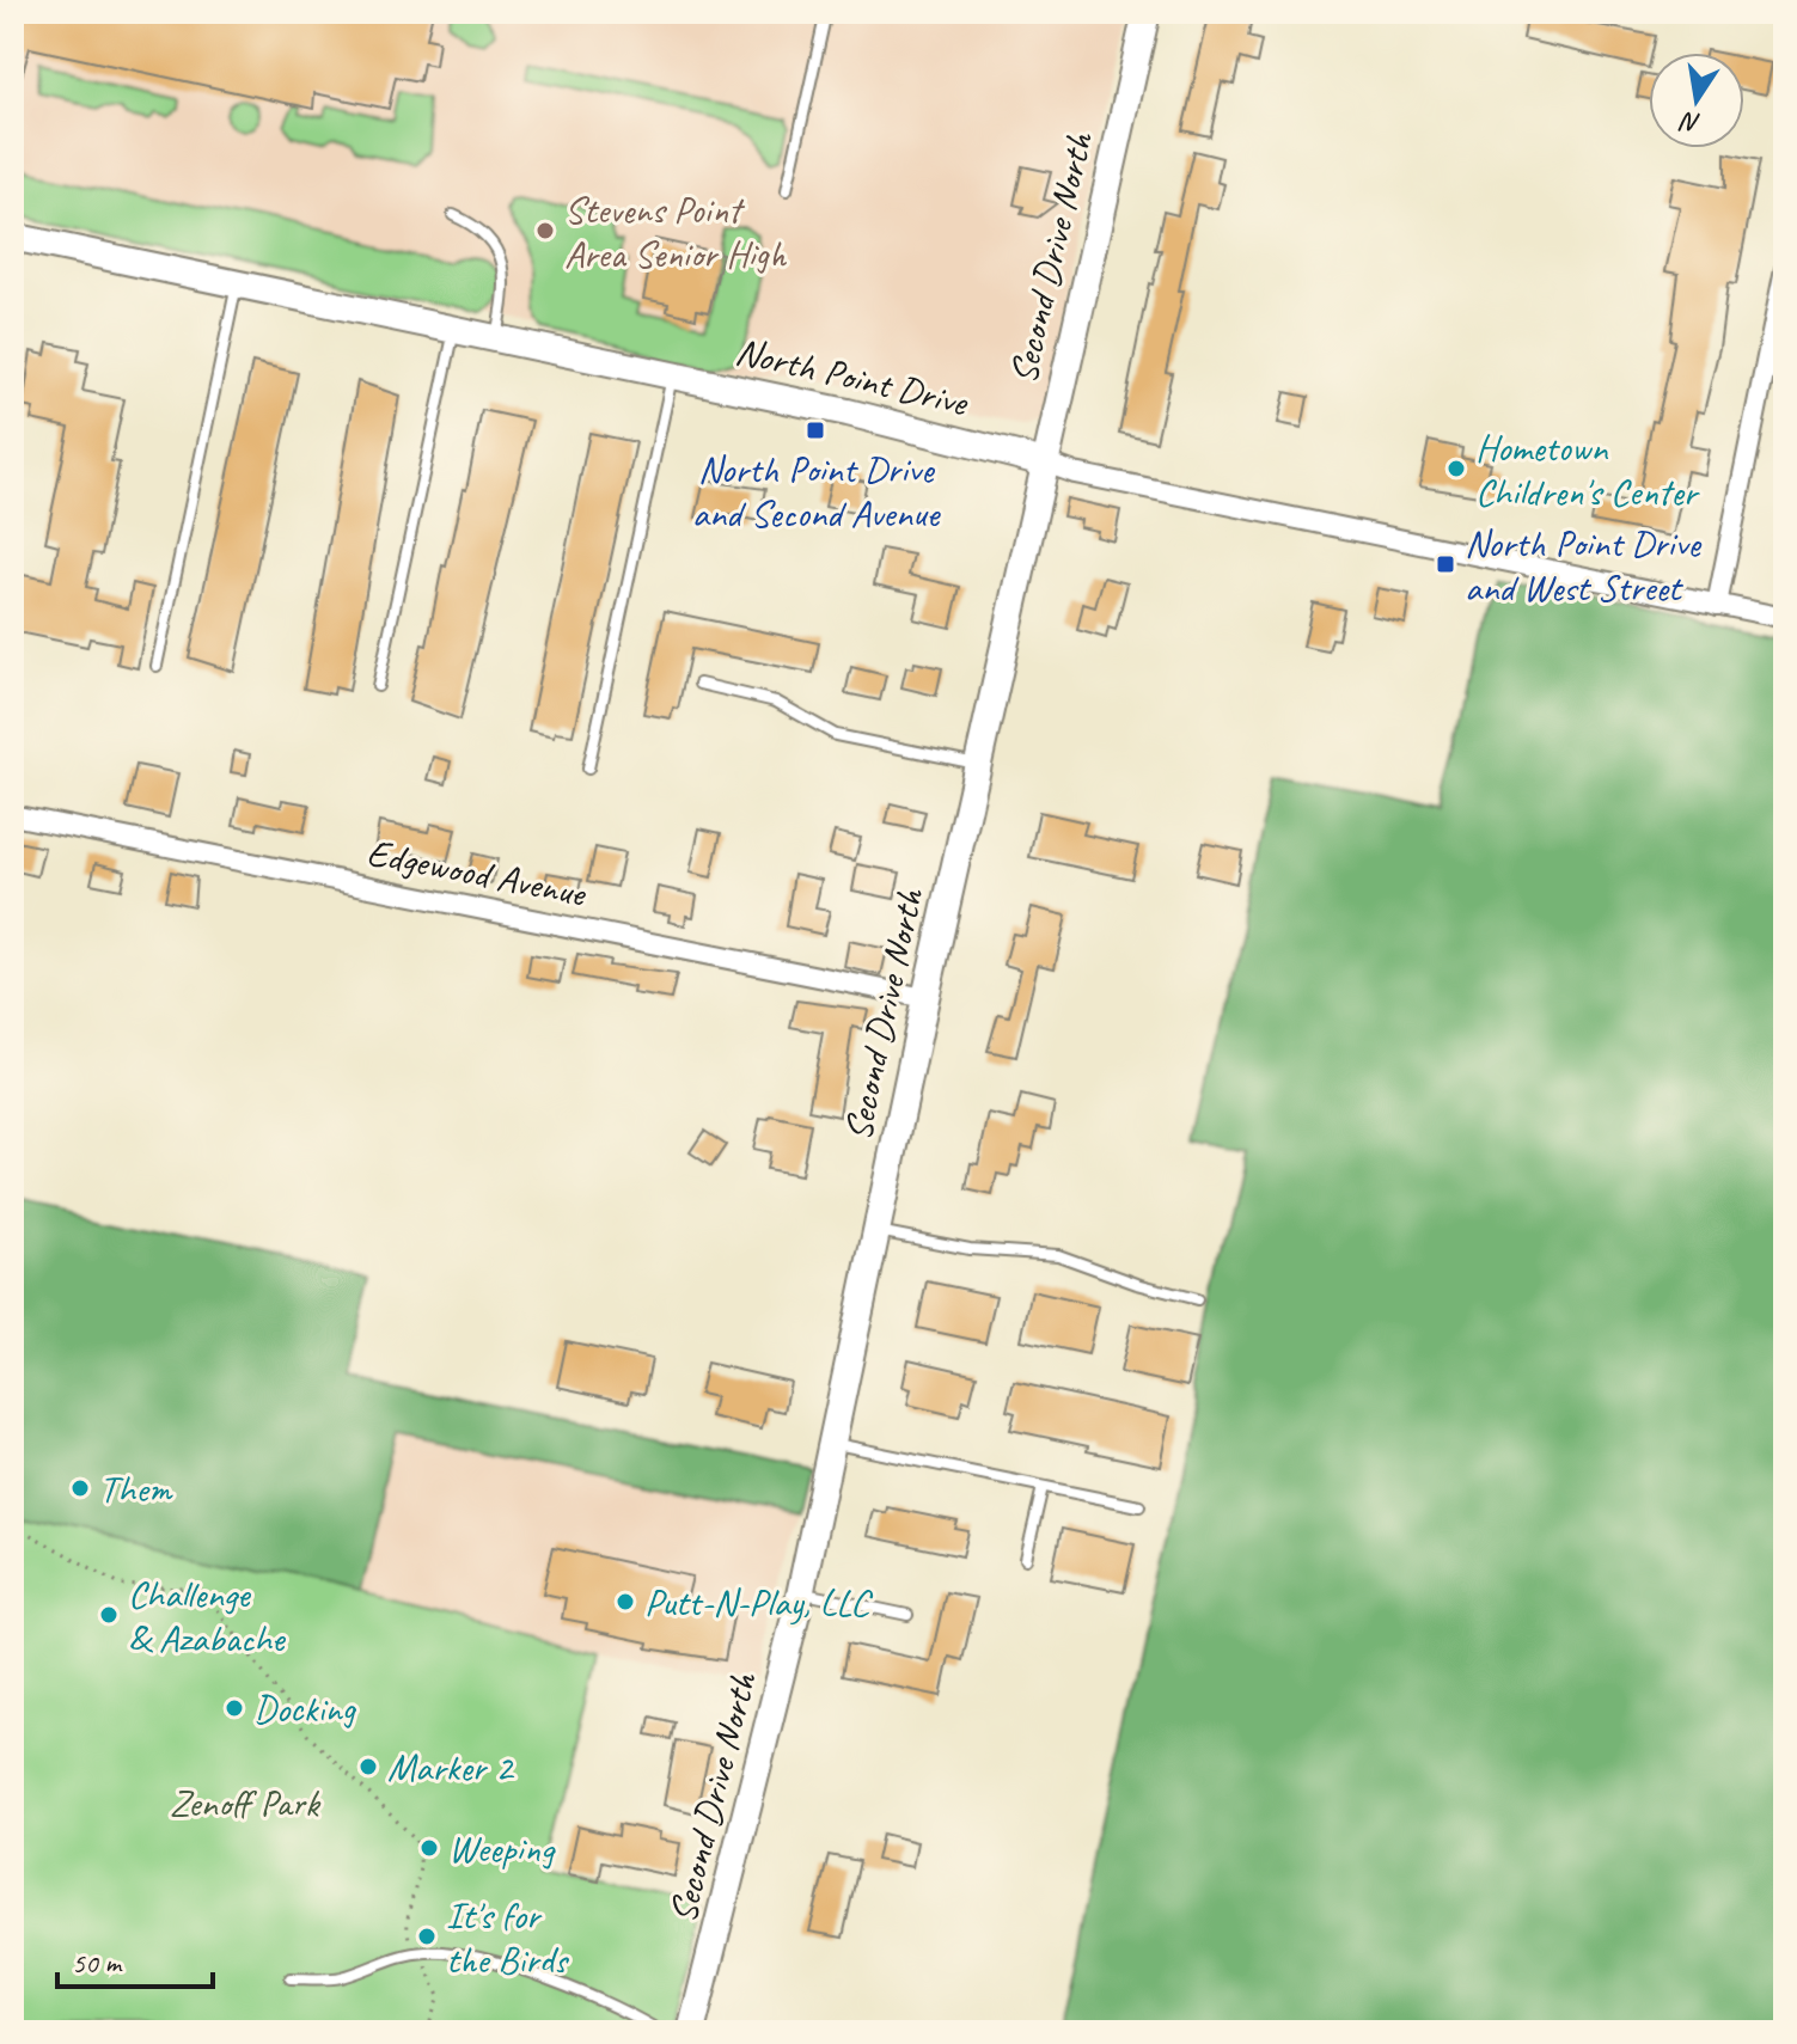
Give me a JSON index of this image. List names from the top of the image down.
{
  "streets": {
    "street": ["Second Drive North", "North Point Drive", "Edgewood Avenue"]
  },
  "crossings": [
    ["Second Drive North", "North Point Drive"],
    ["Second Drive North", "Edgewood Avenue"]
  ],
  "parks": ["Zenoff Park"],
  "places": {
    "other": [
      "Stevens Point Area Senior High",
      "Hometown Children's Center",
      "Them",
      "Putt-N-Play, LLC",
      "Challenge & Azabache",
      "Docking",
      "Marker 2",
      "Weeping",
      "It's for the Birds"
    ],
    "transit": ["North Point Drive and Second Avenue", "North Point Drive and West Street"]
  },
  "scale_bar": "50 m",
  "north": "bottom"
}
